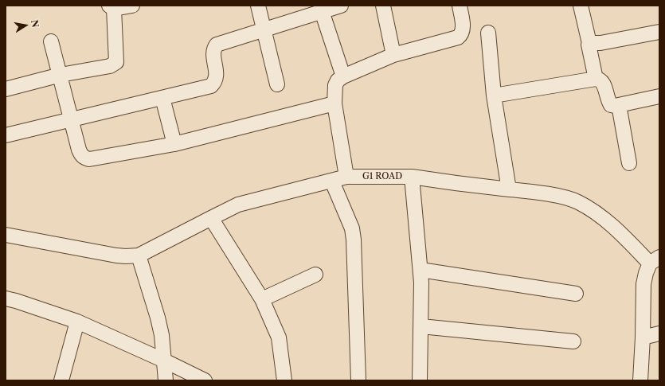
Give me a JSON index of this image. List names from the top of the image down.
{
  "streets": {
    "street": ["G1 ROAD"]
  },
  "north": "right"
}
